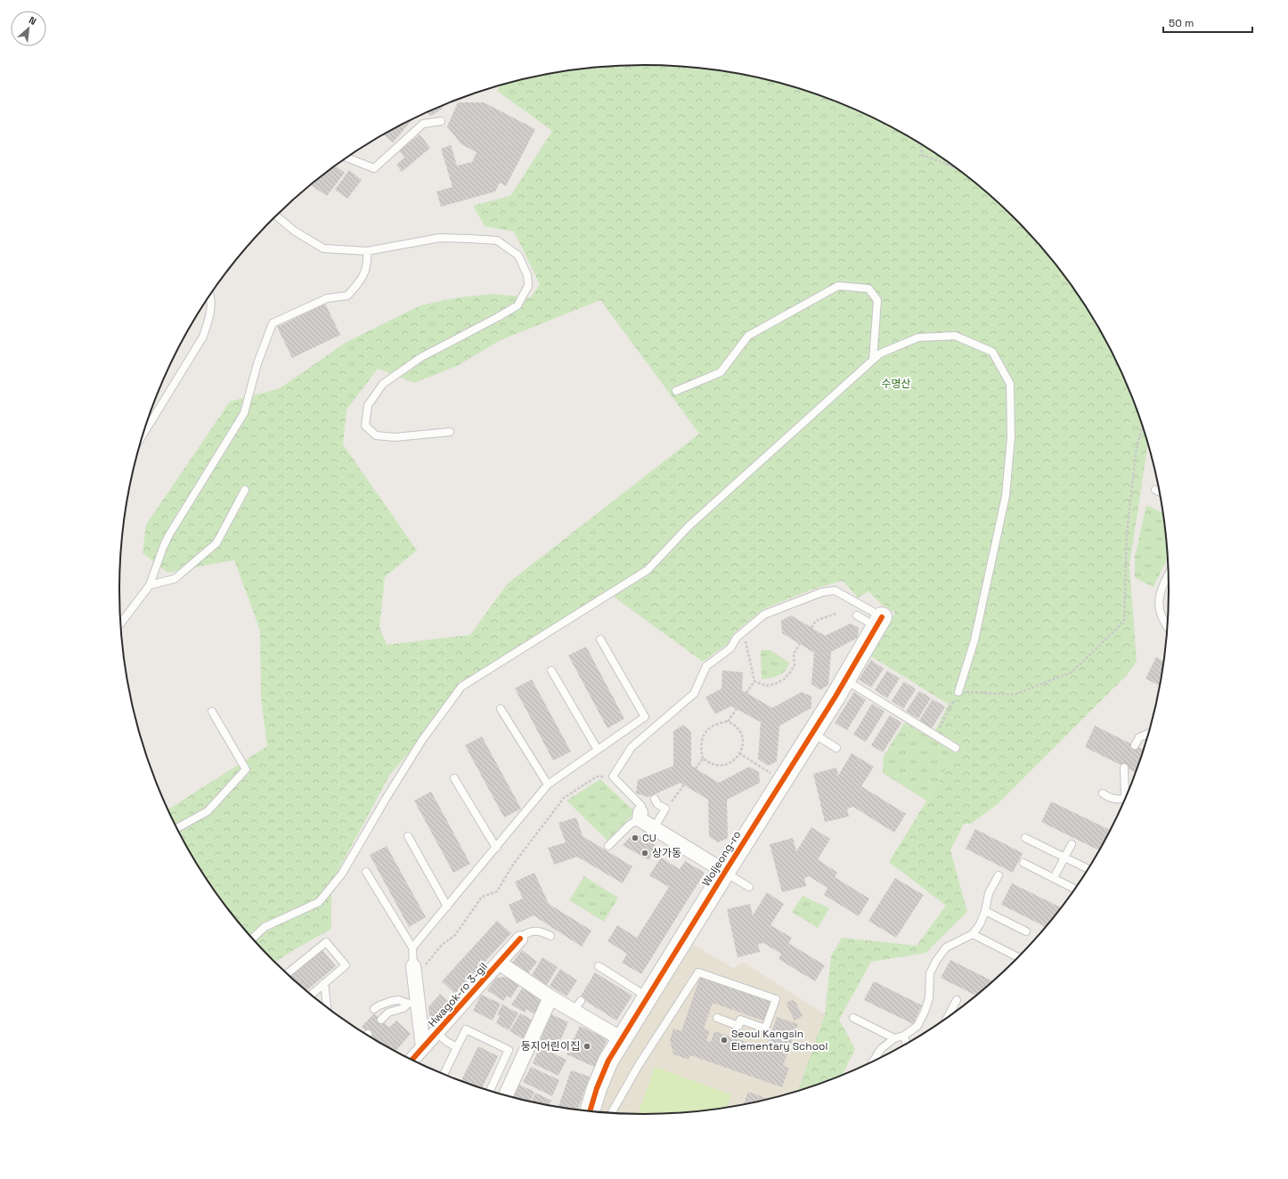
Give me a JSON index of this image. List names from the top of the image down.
{
  "streets": {
    "street": ["Woljeong-ro", "Hwagok-ro 3-gil"]
  },
  "parks": ["수명산"],
  "places": [
    "CU",
    "상가동",
    "Seoul Kangsin Elementary School",
    "둥지어린이집"
  ],
  "scale_bar": "50 m",
  "north": "top right"
}
